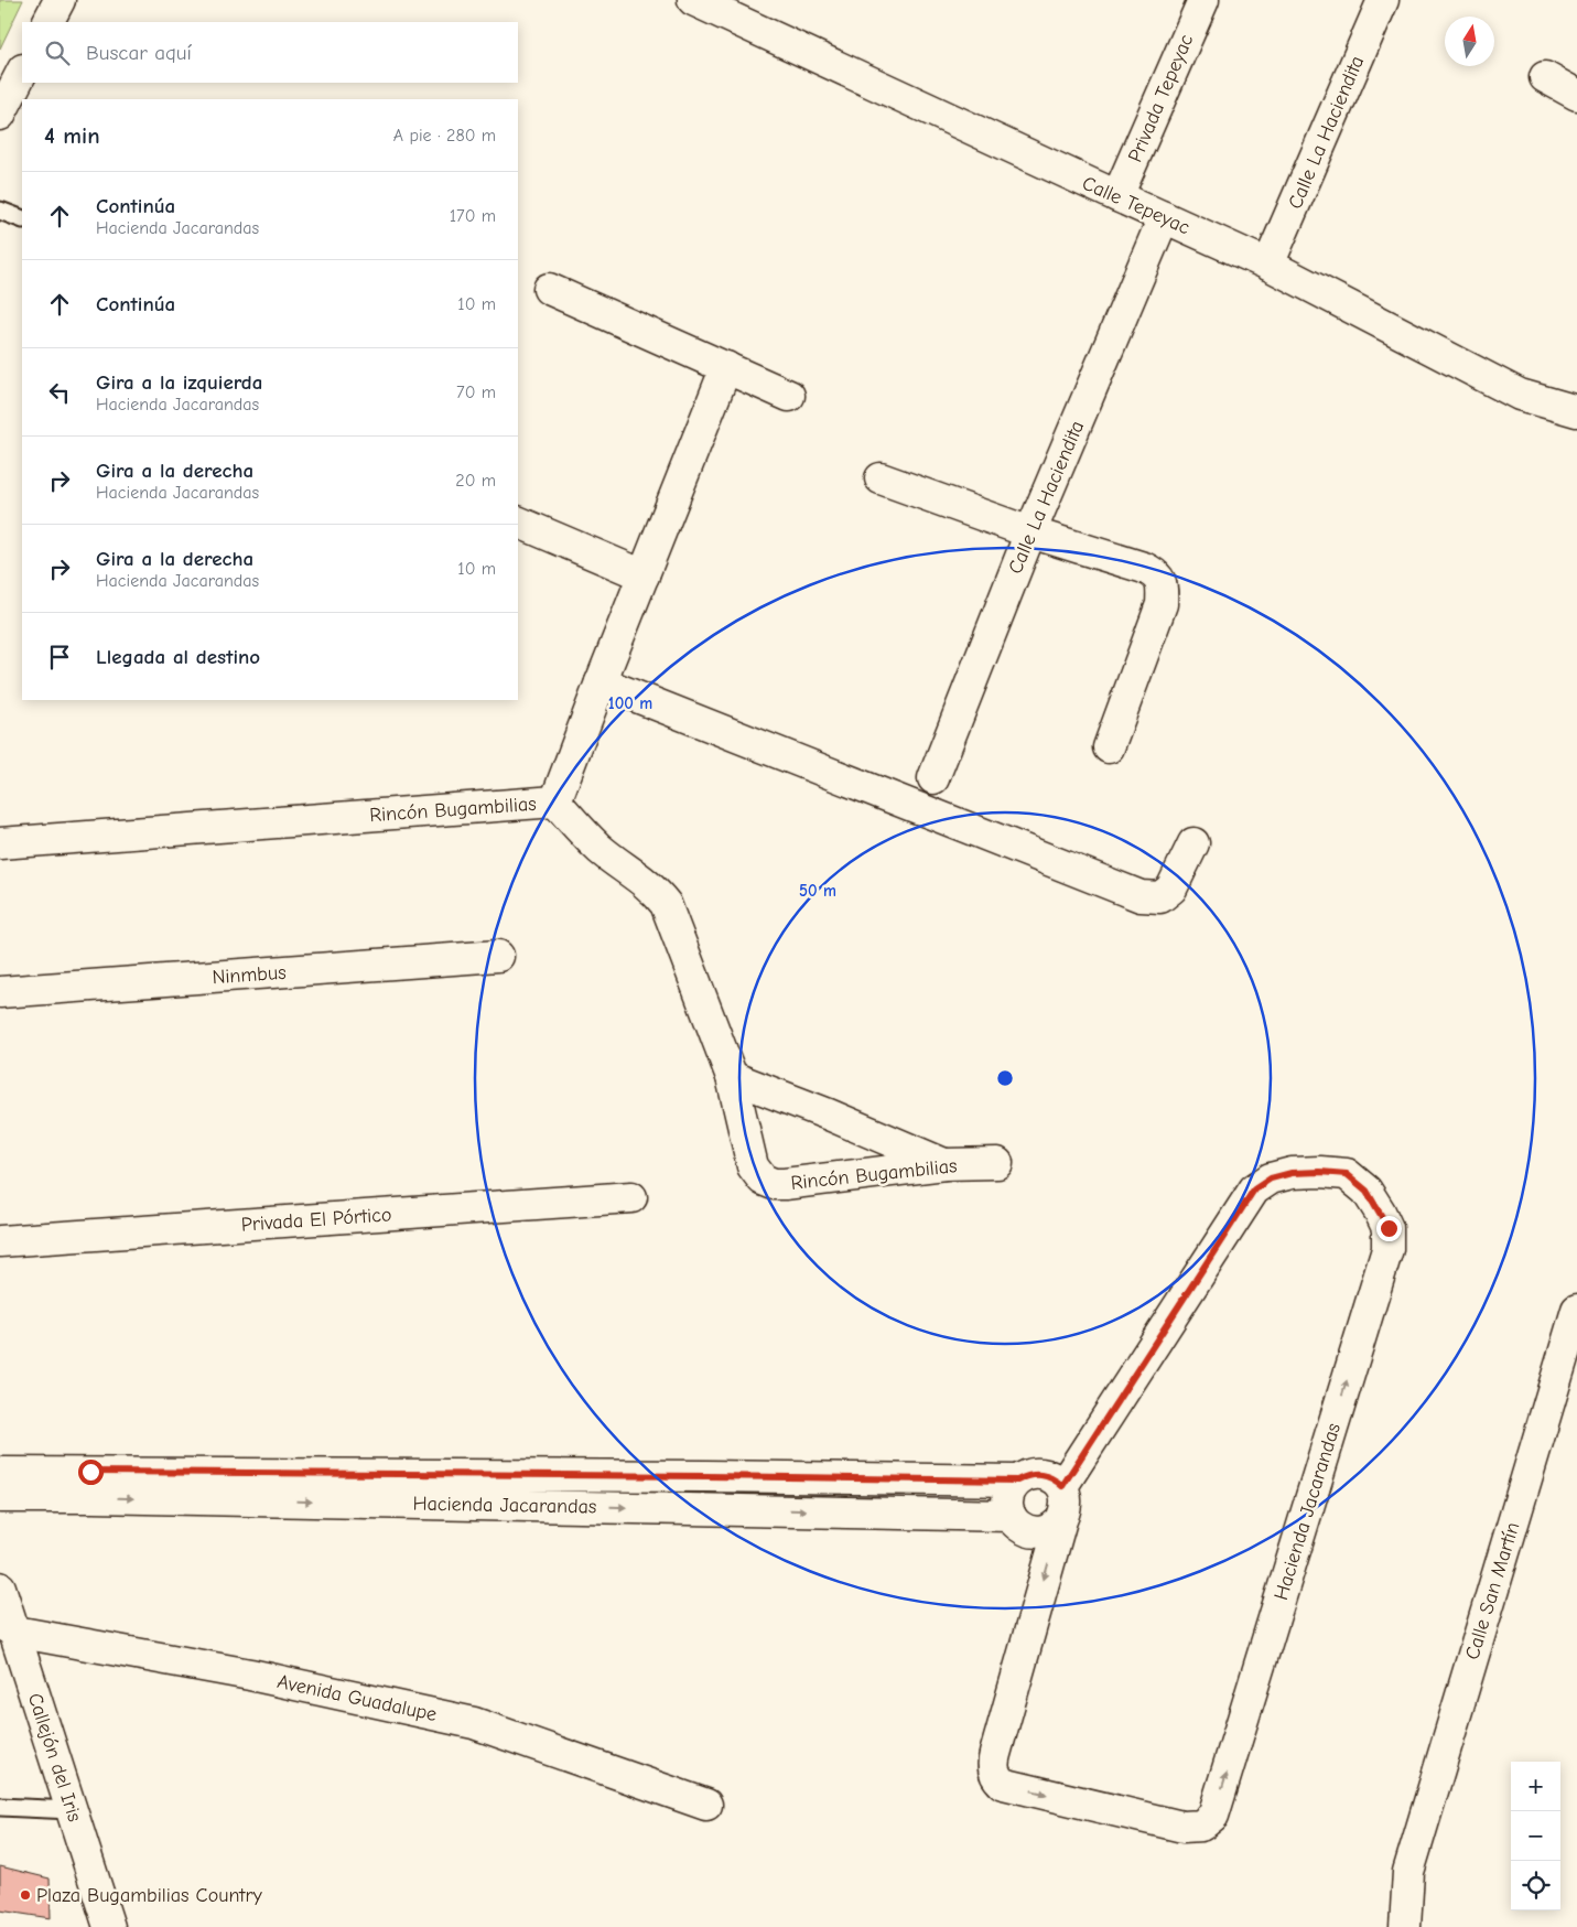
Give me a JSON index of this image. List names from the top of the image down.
{
  "streets": {
    "street": [
      "Privada Tepeyac",
      "Calle La Haciendita",
      "Calle Tepeyac",
      "Rincón Bugambilias",
      "Ninmbus",
      "Privada El Pórtico",
      "Hacienda Jacarandas",
      "Calle San Martín",
      "Avenida Guadalupe",
      "Callejón del Iris"
    ]
  },
  "crossings": [
    ["Privada Tepeyac", "Calle Tepeyac"],
    ["Calle La Haciendita", "Calle Tepeyac"],
    ["Avenida Guadalupe", "Callejón del Iris"]
  ],
  "places": ["Plaza Bugambilias Country"],
  "north": "top",
  "page": {
    "search": "Buscar aquí",
    "heading": ["4 min", "A pie · 280 m"],
    "list": [
      ["Continúa", "Hacienda Jacarandas", "170 m"],
      ["Continúa", "10 m"],
      ["Gira a la izquierda", "Hacienda Jacarandas", "70 m"],
      ["Gira a la derecha", "Hacienda Jacarandas", "20 m"],
      ["Gira a la derecha", "Hacienda Jacarandas", "10 m"],
      "Llegada al destino"
    ],
    "map_buttons": ["+", "−"]
  },
  "rings": ["100 m", "50 m"]
}
